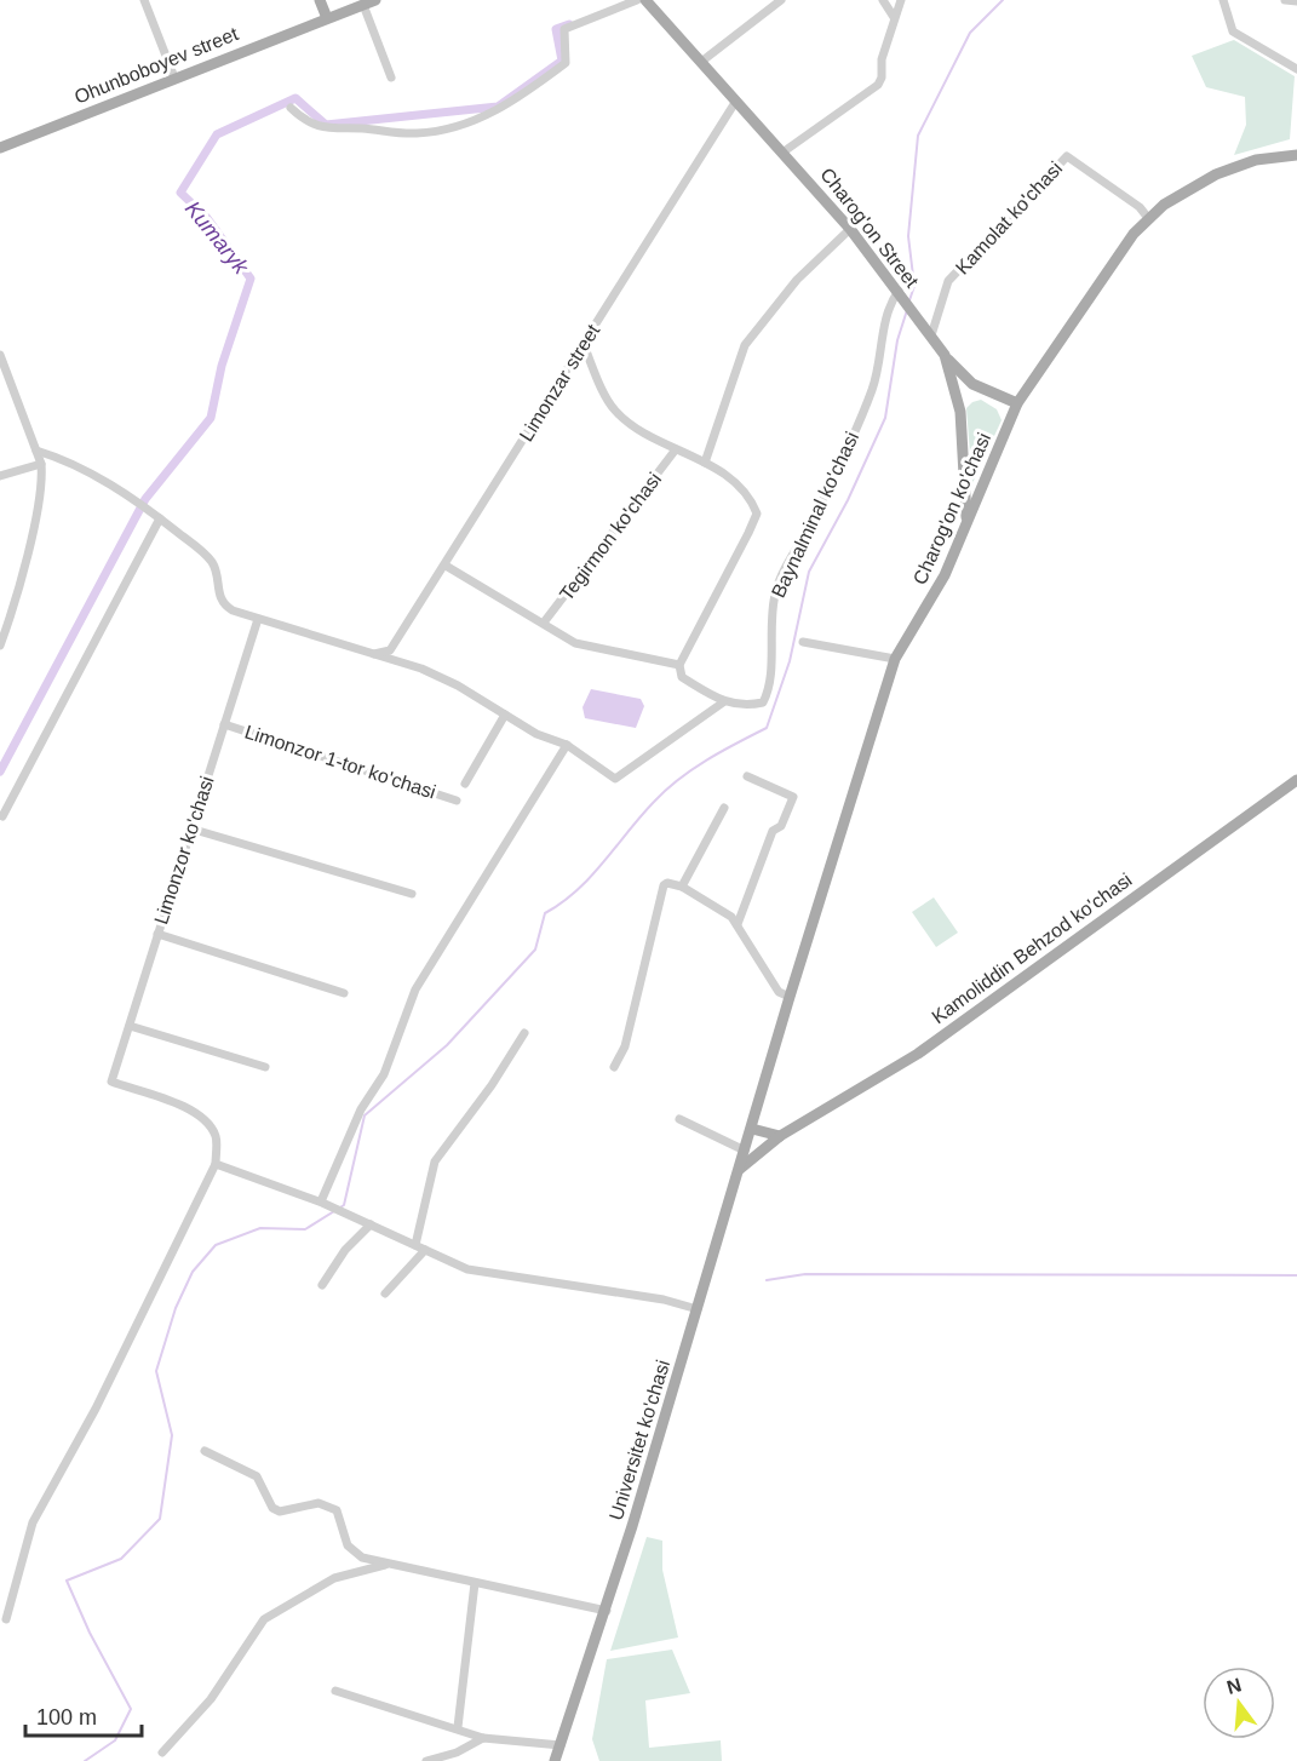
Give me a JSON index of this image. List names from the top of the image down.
{
  "streets": {
    "main road": [
      "Ohunboboyev street",
      "Charog'on Street",
      "Charog'on ko'chasi",
      "Kamoliddin Behzod ko'chasi",
      "Universitet ko'chasi"
    ],
    "street": [
      "Kamolat ko'chasi",
      "Limonzar street",
      "Baynalminal ko'chasi",
      "Tegirmon ko'chasi",
      "Limonzor 1-tor ko'chasi",
      "Limonzor ko'chasi"
    ]
  },
  "crossings": [
    ["Kamolat ko'chasi", "Charog'on Street"],
    ["Kamolat ko'chasi", "Charog'on ko'chasi"],
    ["Charog'on Street", "Limonzar street"],
    ["Charog'on Street", "Charog'on ko'chasi"],
    ["Charog'on Street", "Baynalminal ko'chasi"],
    ["Charog'on ko'chasi", "Universitet ko'chasi"],
    ["Limonzor 1-tor ko'chasi", "Limonzor ko'chasi"],
    ["Kamoliddin Behzod ko'chasi", "Universitet ko'chasi"]
  ],
  "water": ["Kumaryk"],
  "scale_bar": "100 m",
  "north": "top"
}
